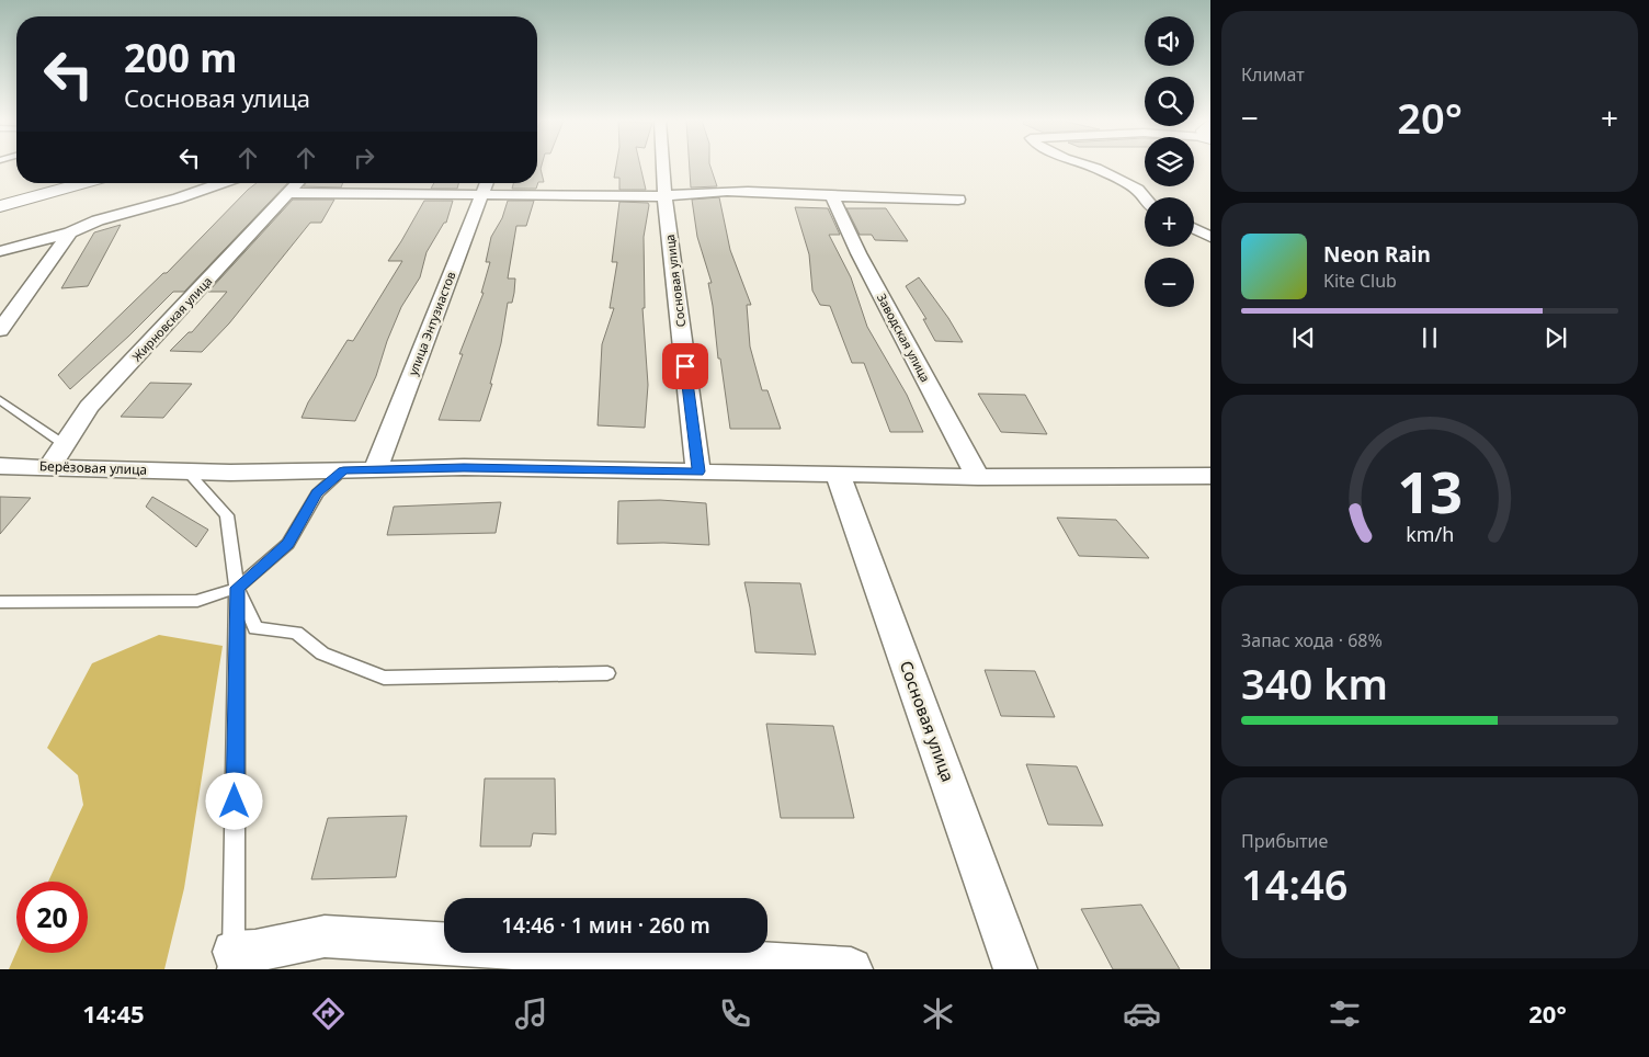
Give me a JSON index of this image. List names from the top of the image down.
{
  "streets": {
    "street": [
      "Сосновая улица",
      "Жирновская улица",
      "улица Энтузиастов",
      "Заводская улица",
      "Берёзовая улица"
    ]
  },
  "crossings": [
    ["Сосновая улица", "Берёзовая улица"],
    ["Жирновская улица", "Берёзовая улица"],
    ["улица Энтузиастов", "Берёзовая улица"],
    ["Заводская улица", "Берёзовая улица"]
  ],
  "page": {
    "tile": [
      "Климат",
      ["Запас хода · 68%", "340 km"],
      ["Прибытие", "14:46"]
    ],
    "map_buttons": ["+", "−"],
    "turn": ["200 m", "Сосновая улица"],
    "heat": ["−", "20°", "+"],
    "song": ["Neon Rain", "Kite Club"],
    "limit": "20",
    "trip": "14:46 · 1 мин · 260 m",
    "tabs": ["14:45", "20°"],
    "gauge": ["13", "km/h"]
  }
}
